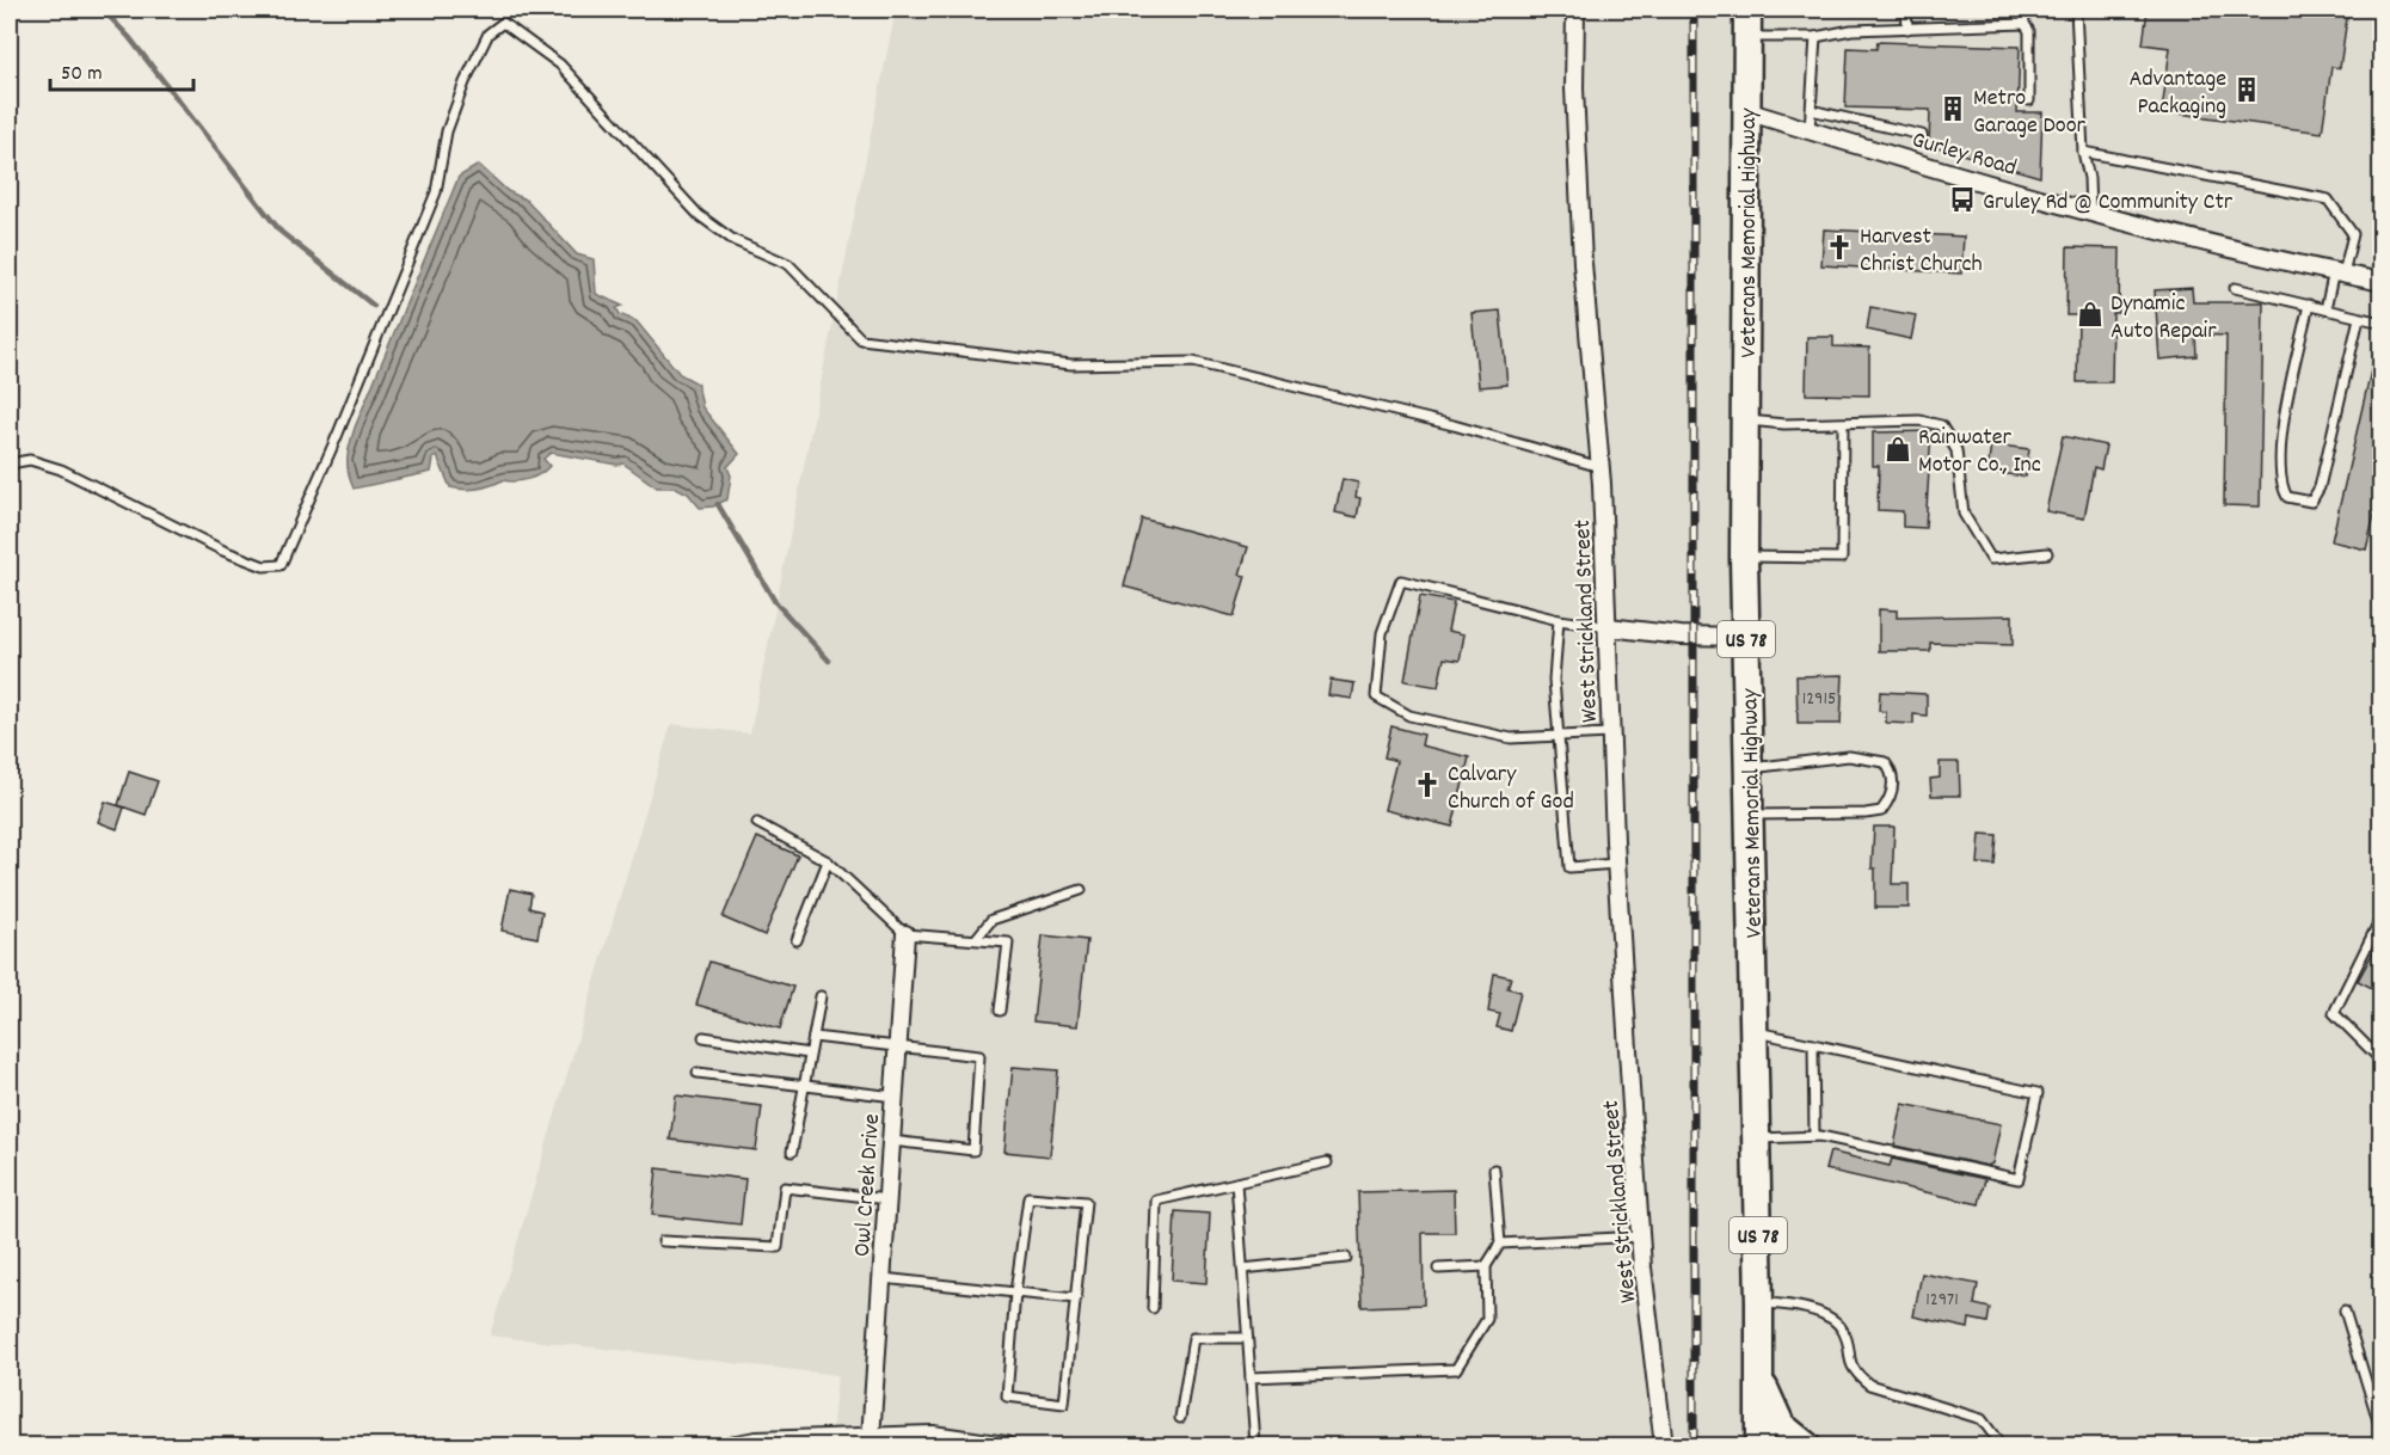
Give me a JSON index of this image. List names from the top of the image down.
{
  "streets": {
    "main road": ["Veterans Memorial Highway", "US 78"],
    "street": ["Gurley Road", "West Strickland Street", "Owl Creek Drive"]
  },
  "crossings": [
    ["Gurley Road", "Veterans Memorial Highway"]
  ],
  "places": {
    "building": ["Advantage Packaging", "Metro Garage Door"],
    "bus stop": ["Gruley Rd @ Community Ctr"],
    "church": ["Harvest Christ Church", "Calvary Church of God"],
    "shop": ["Dynamic Auto Repair", "Rainwater Motor Co., Inc"]
  },
  "house_numbers": ["12915", "12971"],
  "scale_bar": "50 m"
}
